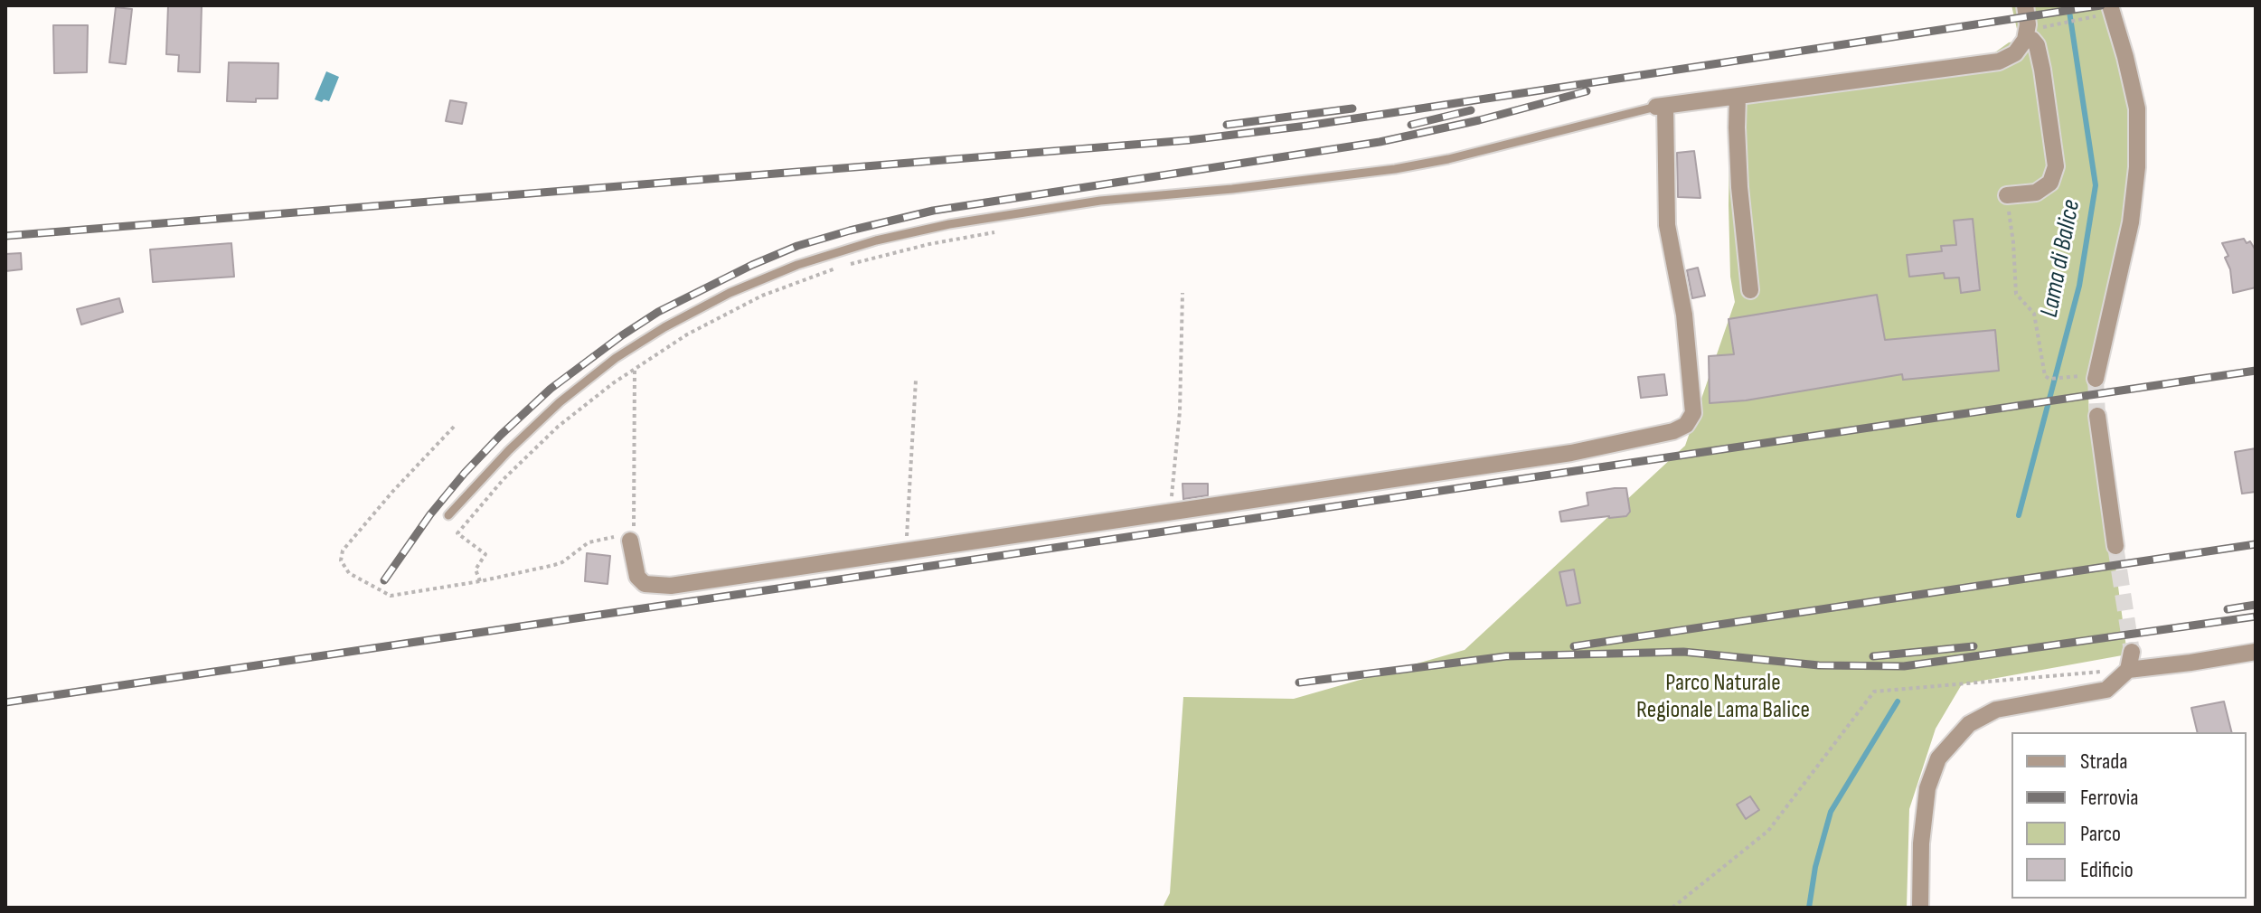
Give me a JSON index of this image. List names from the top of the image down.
{
  "water": ["Lama di Balice"],
  "parks": ["Parco Naturale Regionale Lama Balice"],
  "legend": [
    "Strada",
    "Ferrovia",
    "Parco",
    "Edificio"
  ]
}
